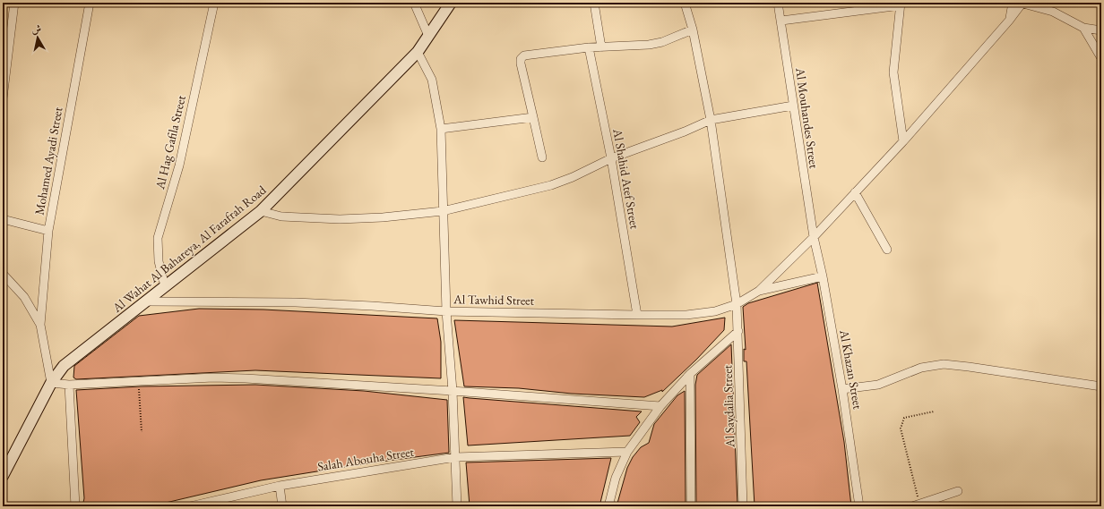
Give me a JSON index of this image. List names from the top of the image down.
{
  "streets": {
    "main road": ["Al Wahat Al Bahareya, Al Farafrah Road"],
    "street": [
      "Al Mouhandes Street",
      "Al Hag Gafila Street",
      "Mohamed Ayadi Street",
      "Al Shahid Atef Street",
      "Al Tawhid Street",
      "Al Khazan Street",
      "Al Saydalia Street",
      "Salah Abouha Street"
    ]
  },
  "crossings": [
    ["Al Mouhandes Street", "Al Tawhid Street"],
    ["Al Mouhandes Street", "Al Khazan Street"],
    ["Al Hag Gafila Street", "Al Wahat Al Bahareya, Al Farafrah Road"],
    ["Al Shahid Atef Street", "Al Tawhid Street"],
    ["Al Wahat Al Bahareya, Al Farafrah Road", "Al Tawhid Street"],
    ["Al Tawhid Street", "Al Khazan Street"],
    ["Al Tawhid Street", "Al Saydalia Street"]
  ],
  "north": "top"
}
